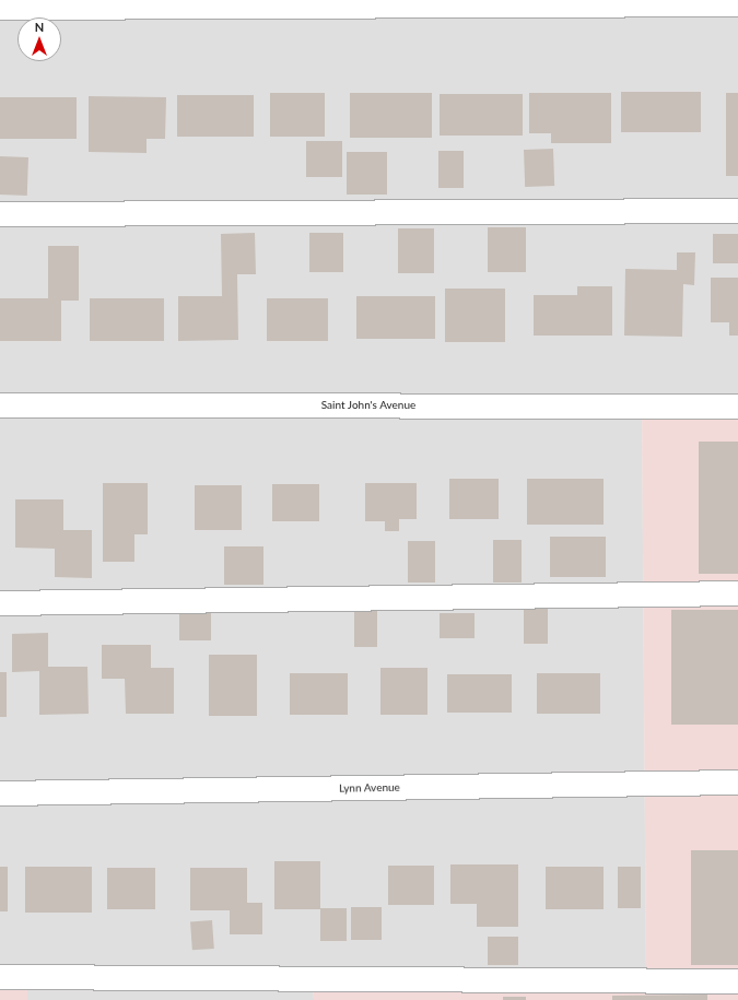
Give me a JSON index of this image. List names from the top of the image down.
{
  "streets": {
    "street": ["Saint John's Avenue", "Lynn Avenue"]
  },
  "north": "top"
}
